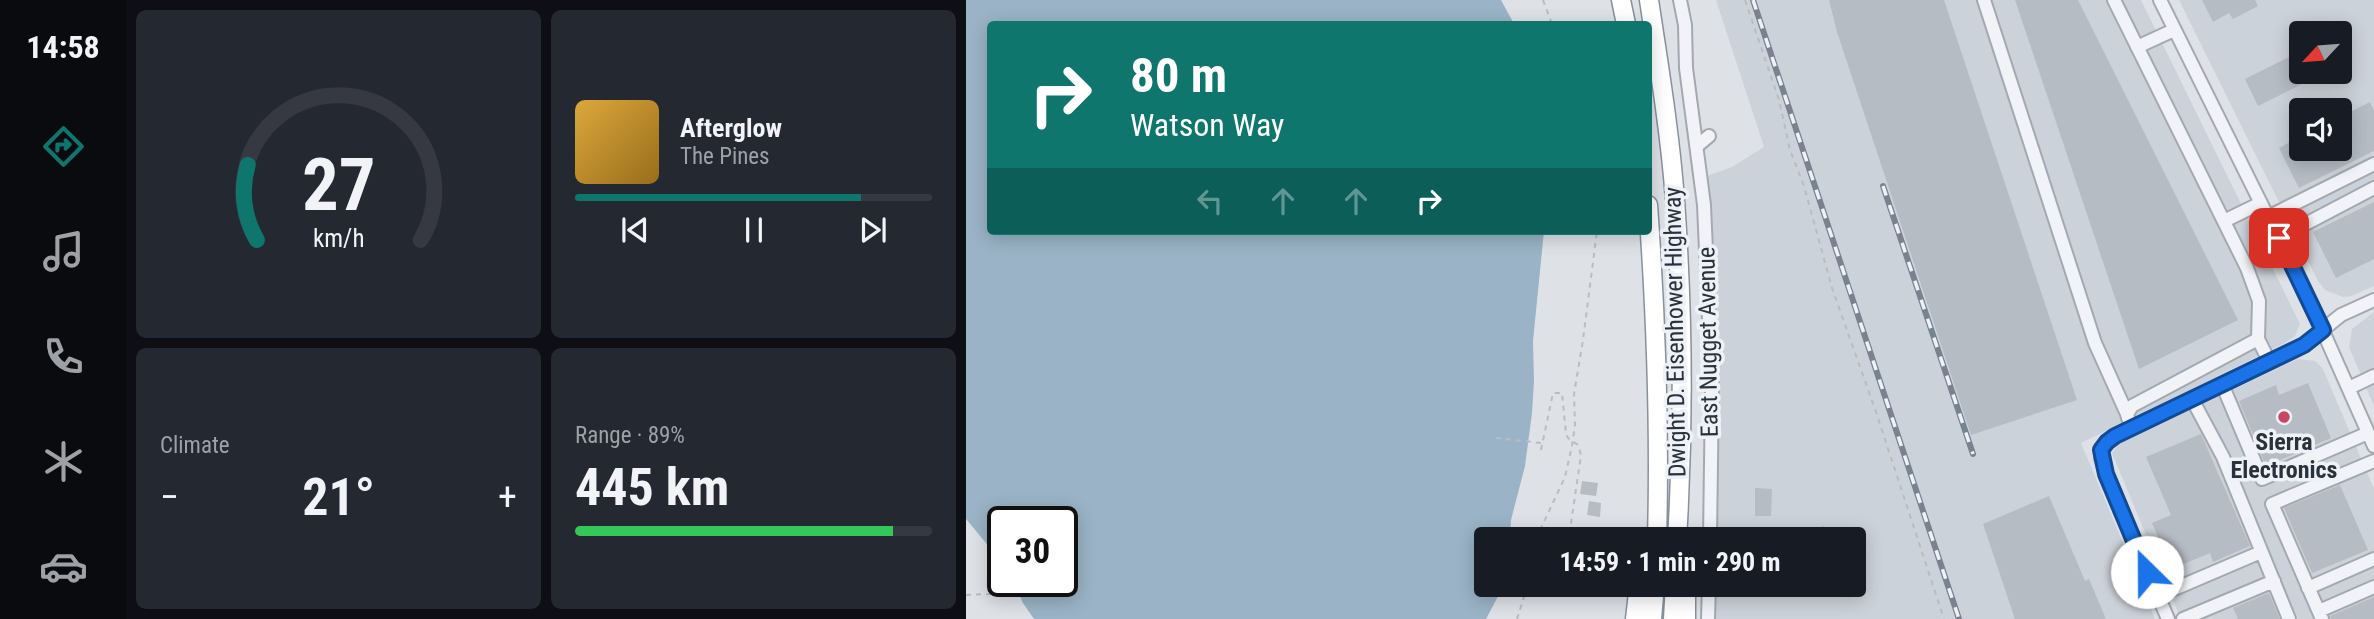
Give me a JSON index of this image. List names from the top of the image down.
{
  "streets": {
    "highway": ["Dwight D. Eisenhower Highway"],
    "street": ["East Nugget Avenue"]
  },
  "places": ["Sierra Electronics"],
  "north": "bottom left",
  "page": {
    "tabs": "14:58",
    "turn": ["80 m", "Watson Way"],
    "song": ["Afterglow", "The Pines"],
    "tile": [
      "Climate",
      ["Range · 89%", "445 km"]
    ],
    "heat": ["−", "21°", "+"],
    "limit": "30",
    "trip": "14:59 · 1 min · 290 m",
    "gauge": ["27", "km/h"]
  }
}
